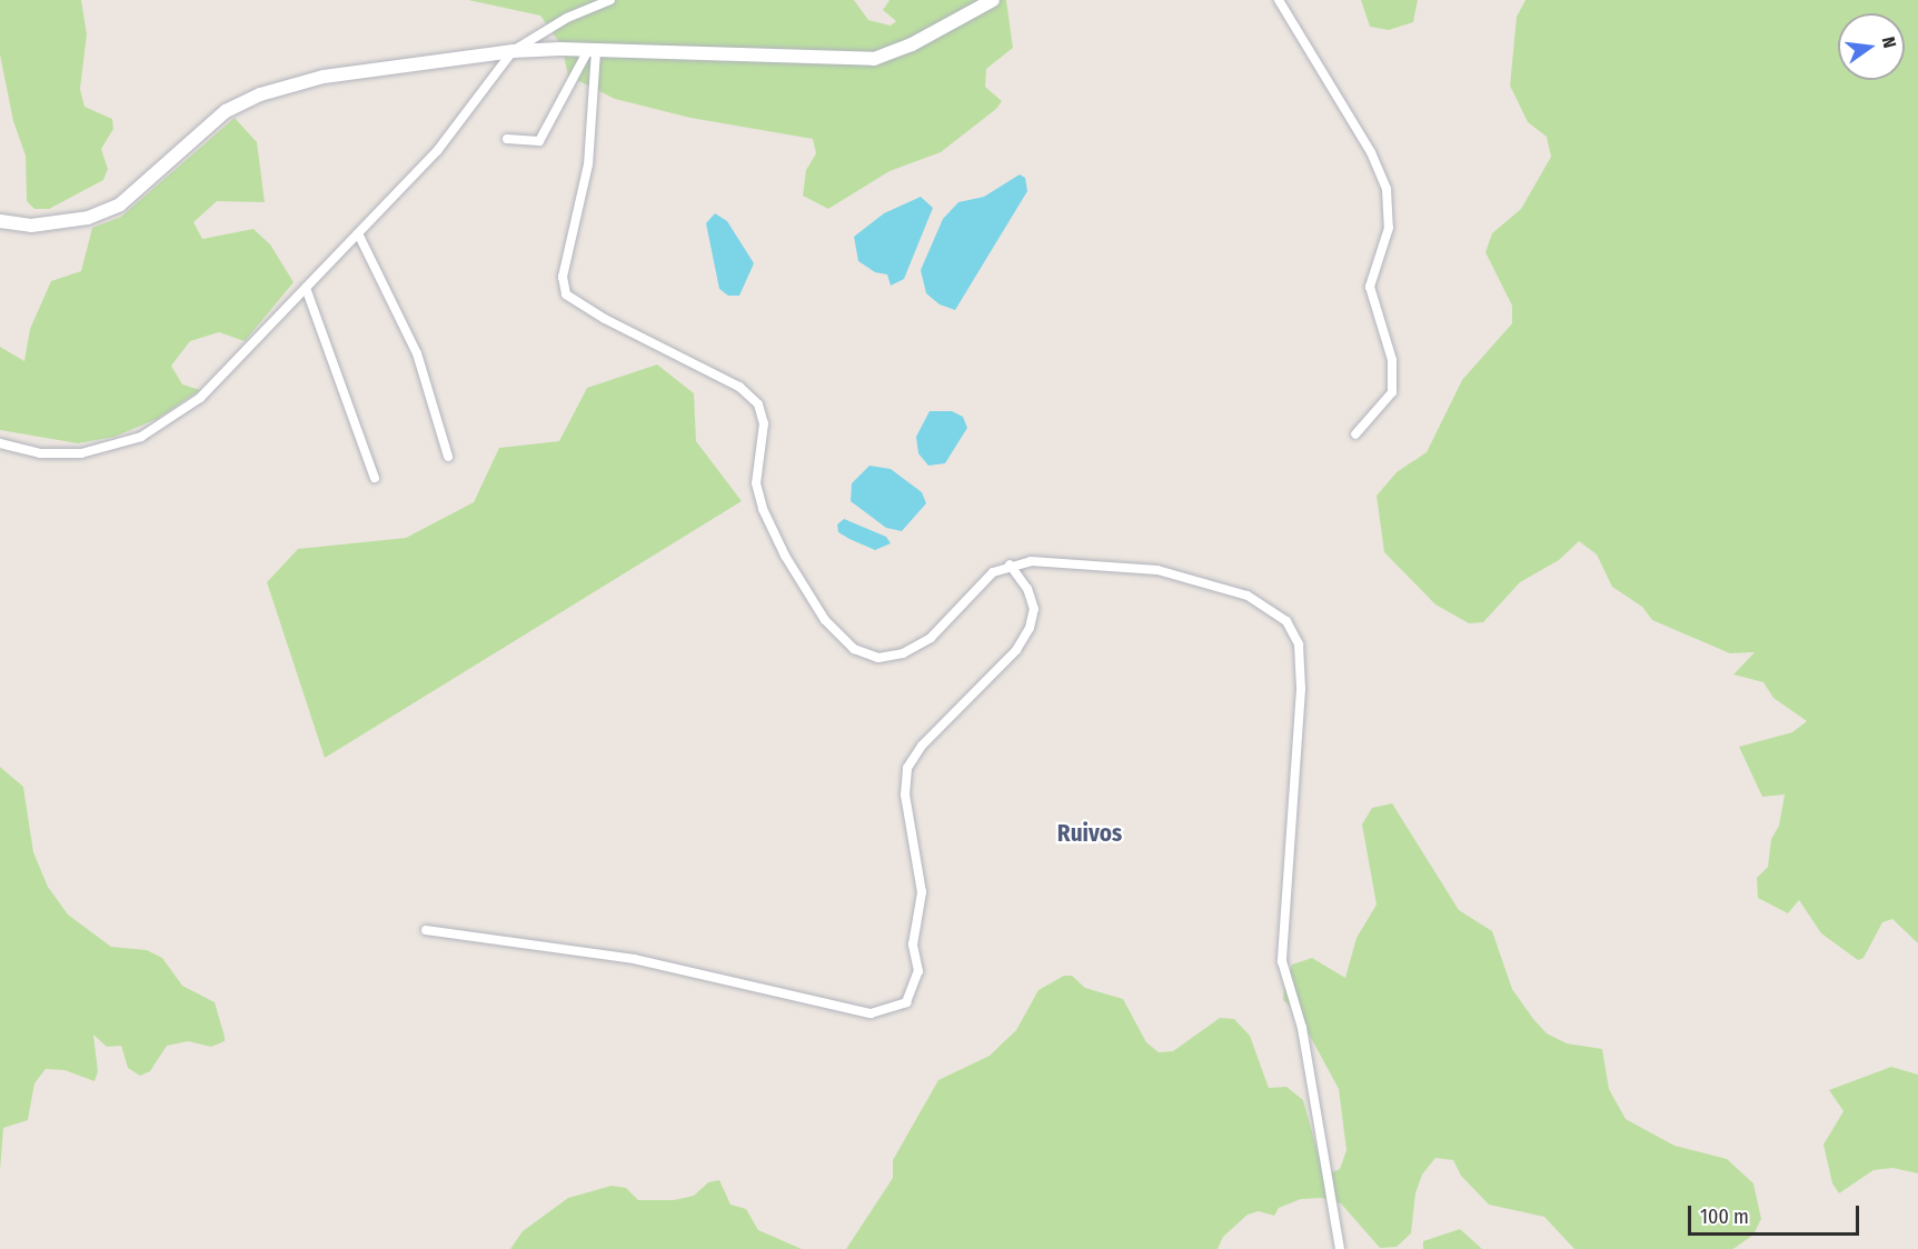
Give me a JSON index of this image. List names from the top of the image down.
{
  "districts": ["Ruivos"],
  "scale_bar": "100 m",
  "north": "right"
}
